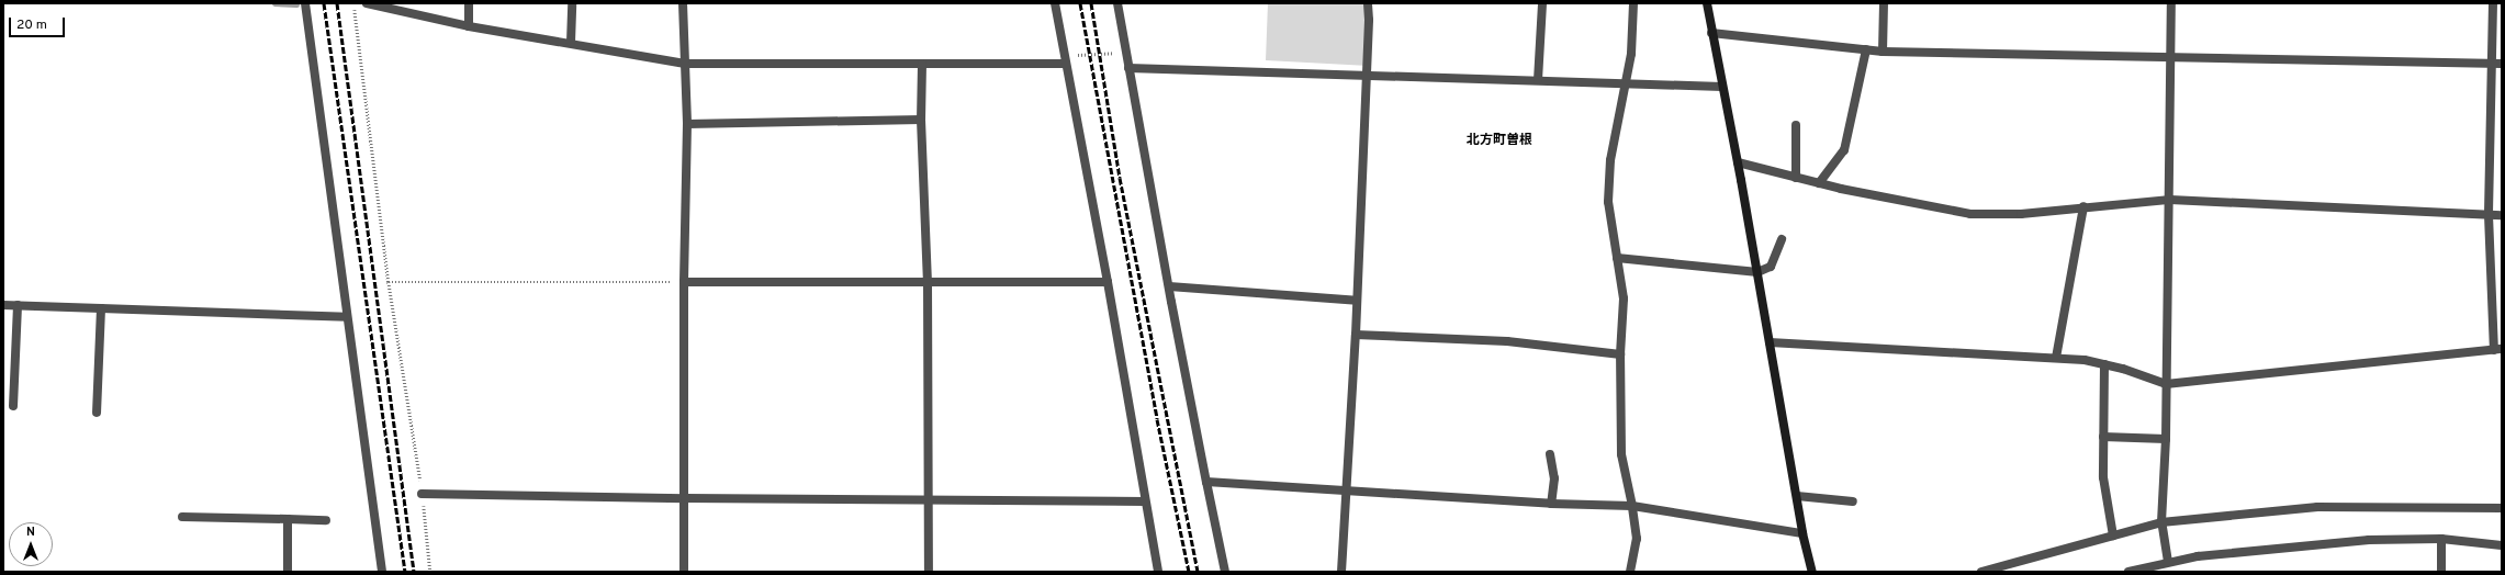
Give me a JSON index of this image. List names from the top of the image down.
{
  "districts": ["北方町曽根"],
  "scale_bar": "20 m",
  "north": "top"
}
